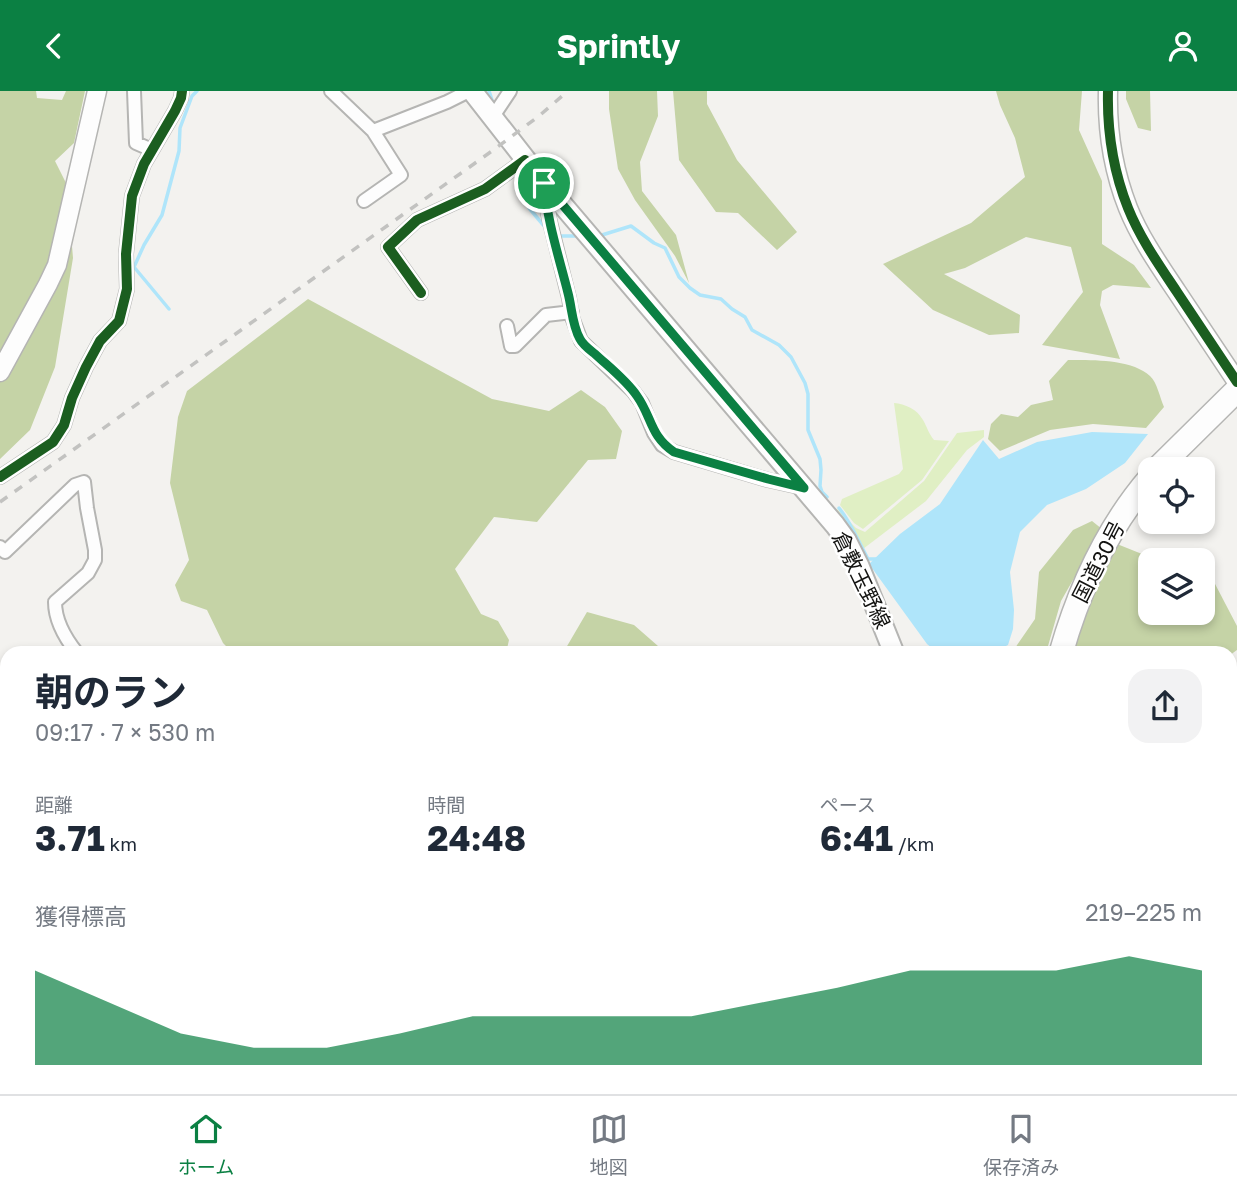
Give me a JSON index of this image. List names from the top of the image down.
{
  "streets": {
    "highway": ["国道30号"],
    "main road": ["倉敷玉野線"]
  },
  "page": {
    "header": "Sprintly",
    "heading": ["朝のラン", "09:17 · 7 × 530 m"],
    "stats": [
      ["距離", "3.71 km"],
      ["時間", "24:48"],
      ["ペース", "6:41 /km"]
    ],
    "chart": ["獲得標高", "219–225 m"],
    "tabs": ["ホーム", "地図", "保存済み"]
  }
}
